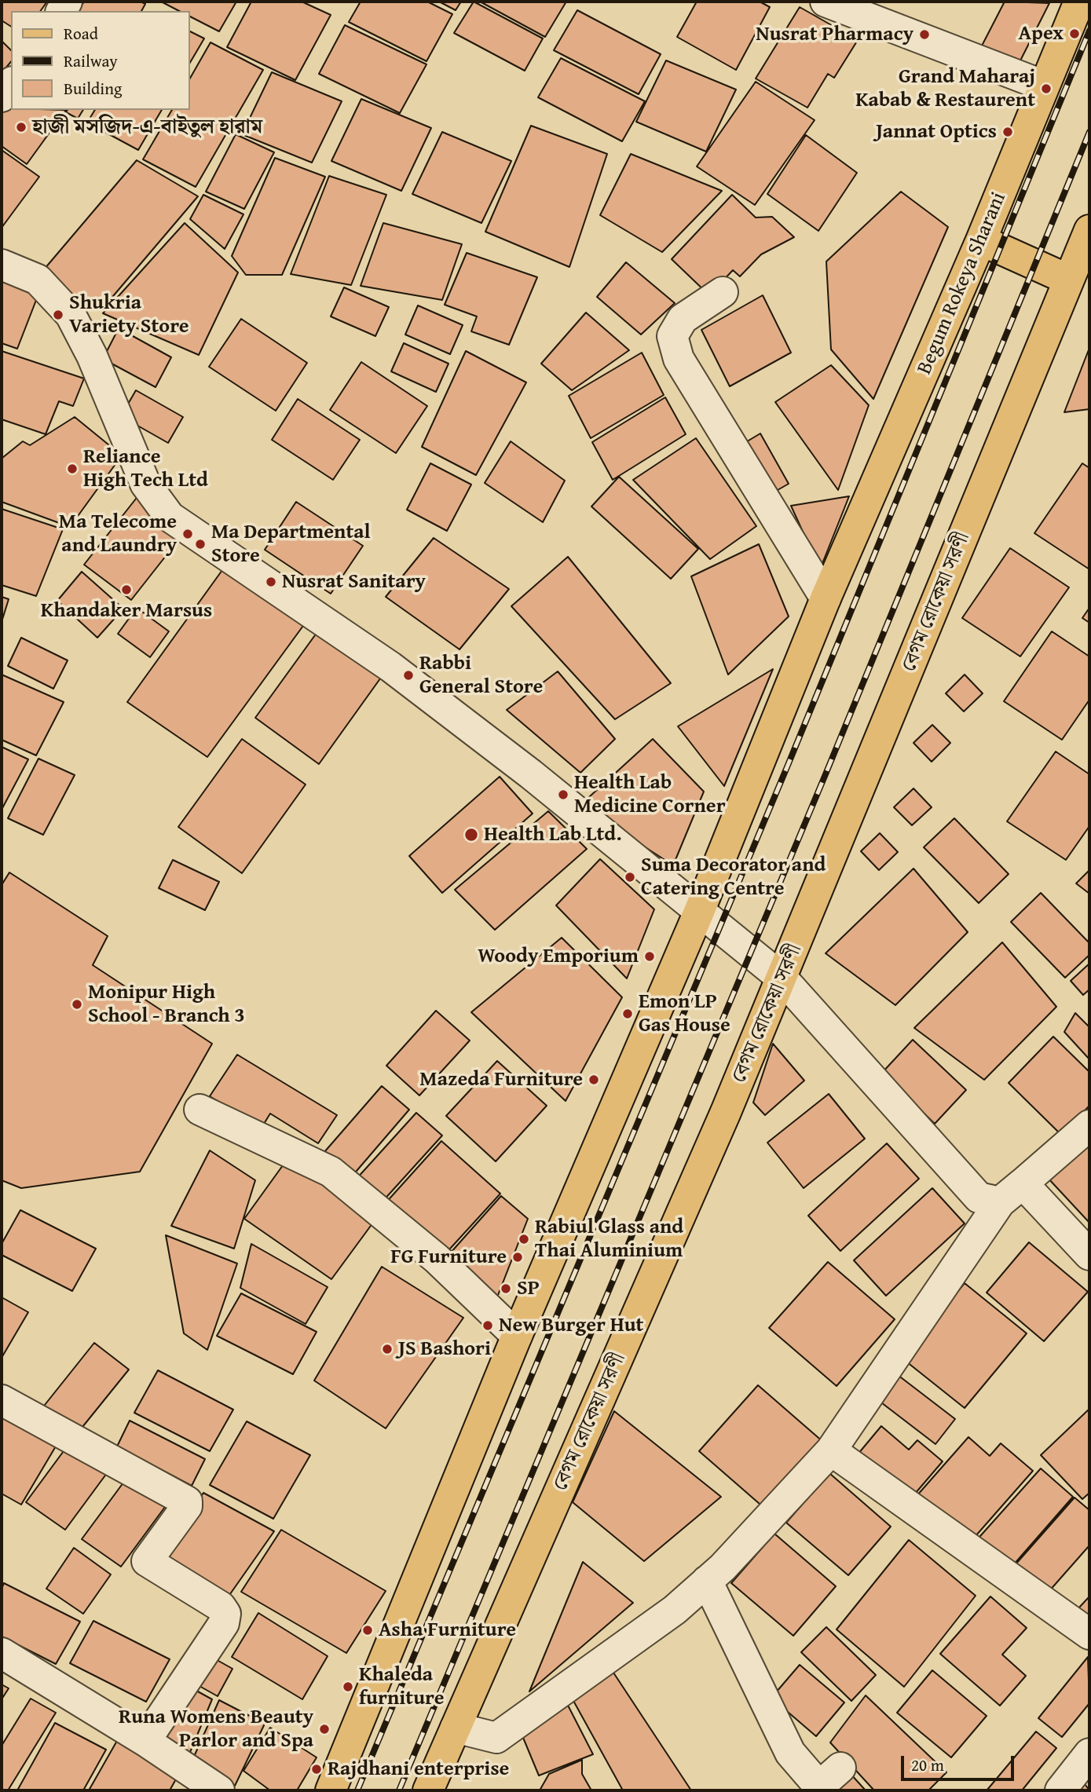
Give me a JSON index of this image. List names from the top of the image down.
{
  "streets": {
    "main road": ["Begum Rokeya Sharani", "বেগম রোকেয়া সরণী"]
  },
  "places": [
    "Apex",
    "Nusrat Pharmacy",
    "Grand Maharaj Kabab & Restaurent",
    "হাজী মসজিদ-এ-বাইতুল হারাম",
    "Jannat Optics",
    "Shukria Variety Store",
    "Reliance High Tech Ltd",
    "Ma Telecome and Laundry",
    "Ma Departmental Store",
    "Nusrat Sanitary",
    "Khandaker Marsus",
    "Rabbi General Store",
    "Health Lab Medicine Corner",
    "Health Lab Ltd.",
    "Suma Decorator and Catering Centre",
    "Woody Emporium",
    "Monipur High School - Branch 3",
    "Emon LP Gas House",
    "Mazeda Furniture",
    "Rabiul Glass and Thai Aluminium",
    "FG Furniture",
    "SP",
    "New Burger Hut",
    "JS Bashori",
    "Asha Furniture",
    "Khaleda furniture",
    "Runa Womens Beauty Parlor and Spa",
    "Rajdhani enterprise"
  ],
  "legend": ["Road", "Railway", "Building"],
  "scale_bar": "20 m"
}
